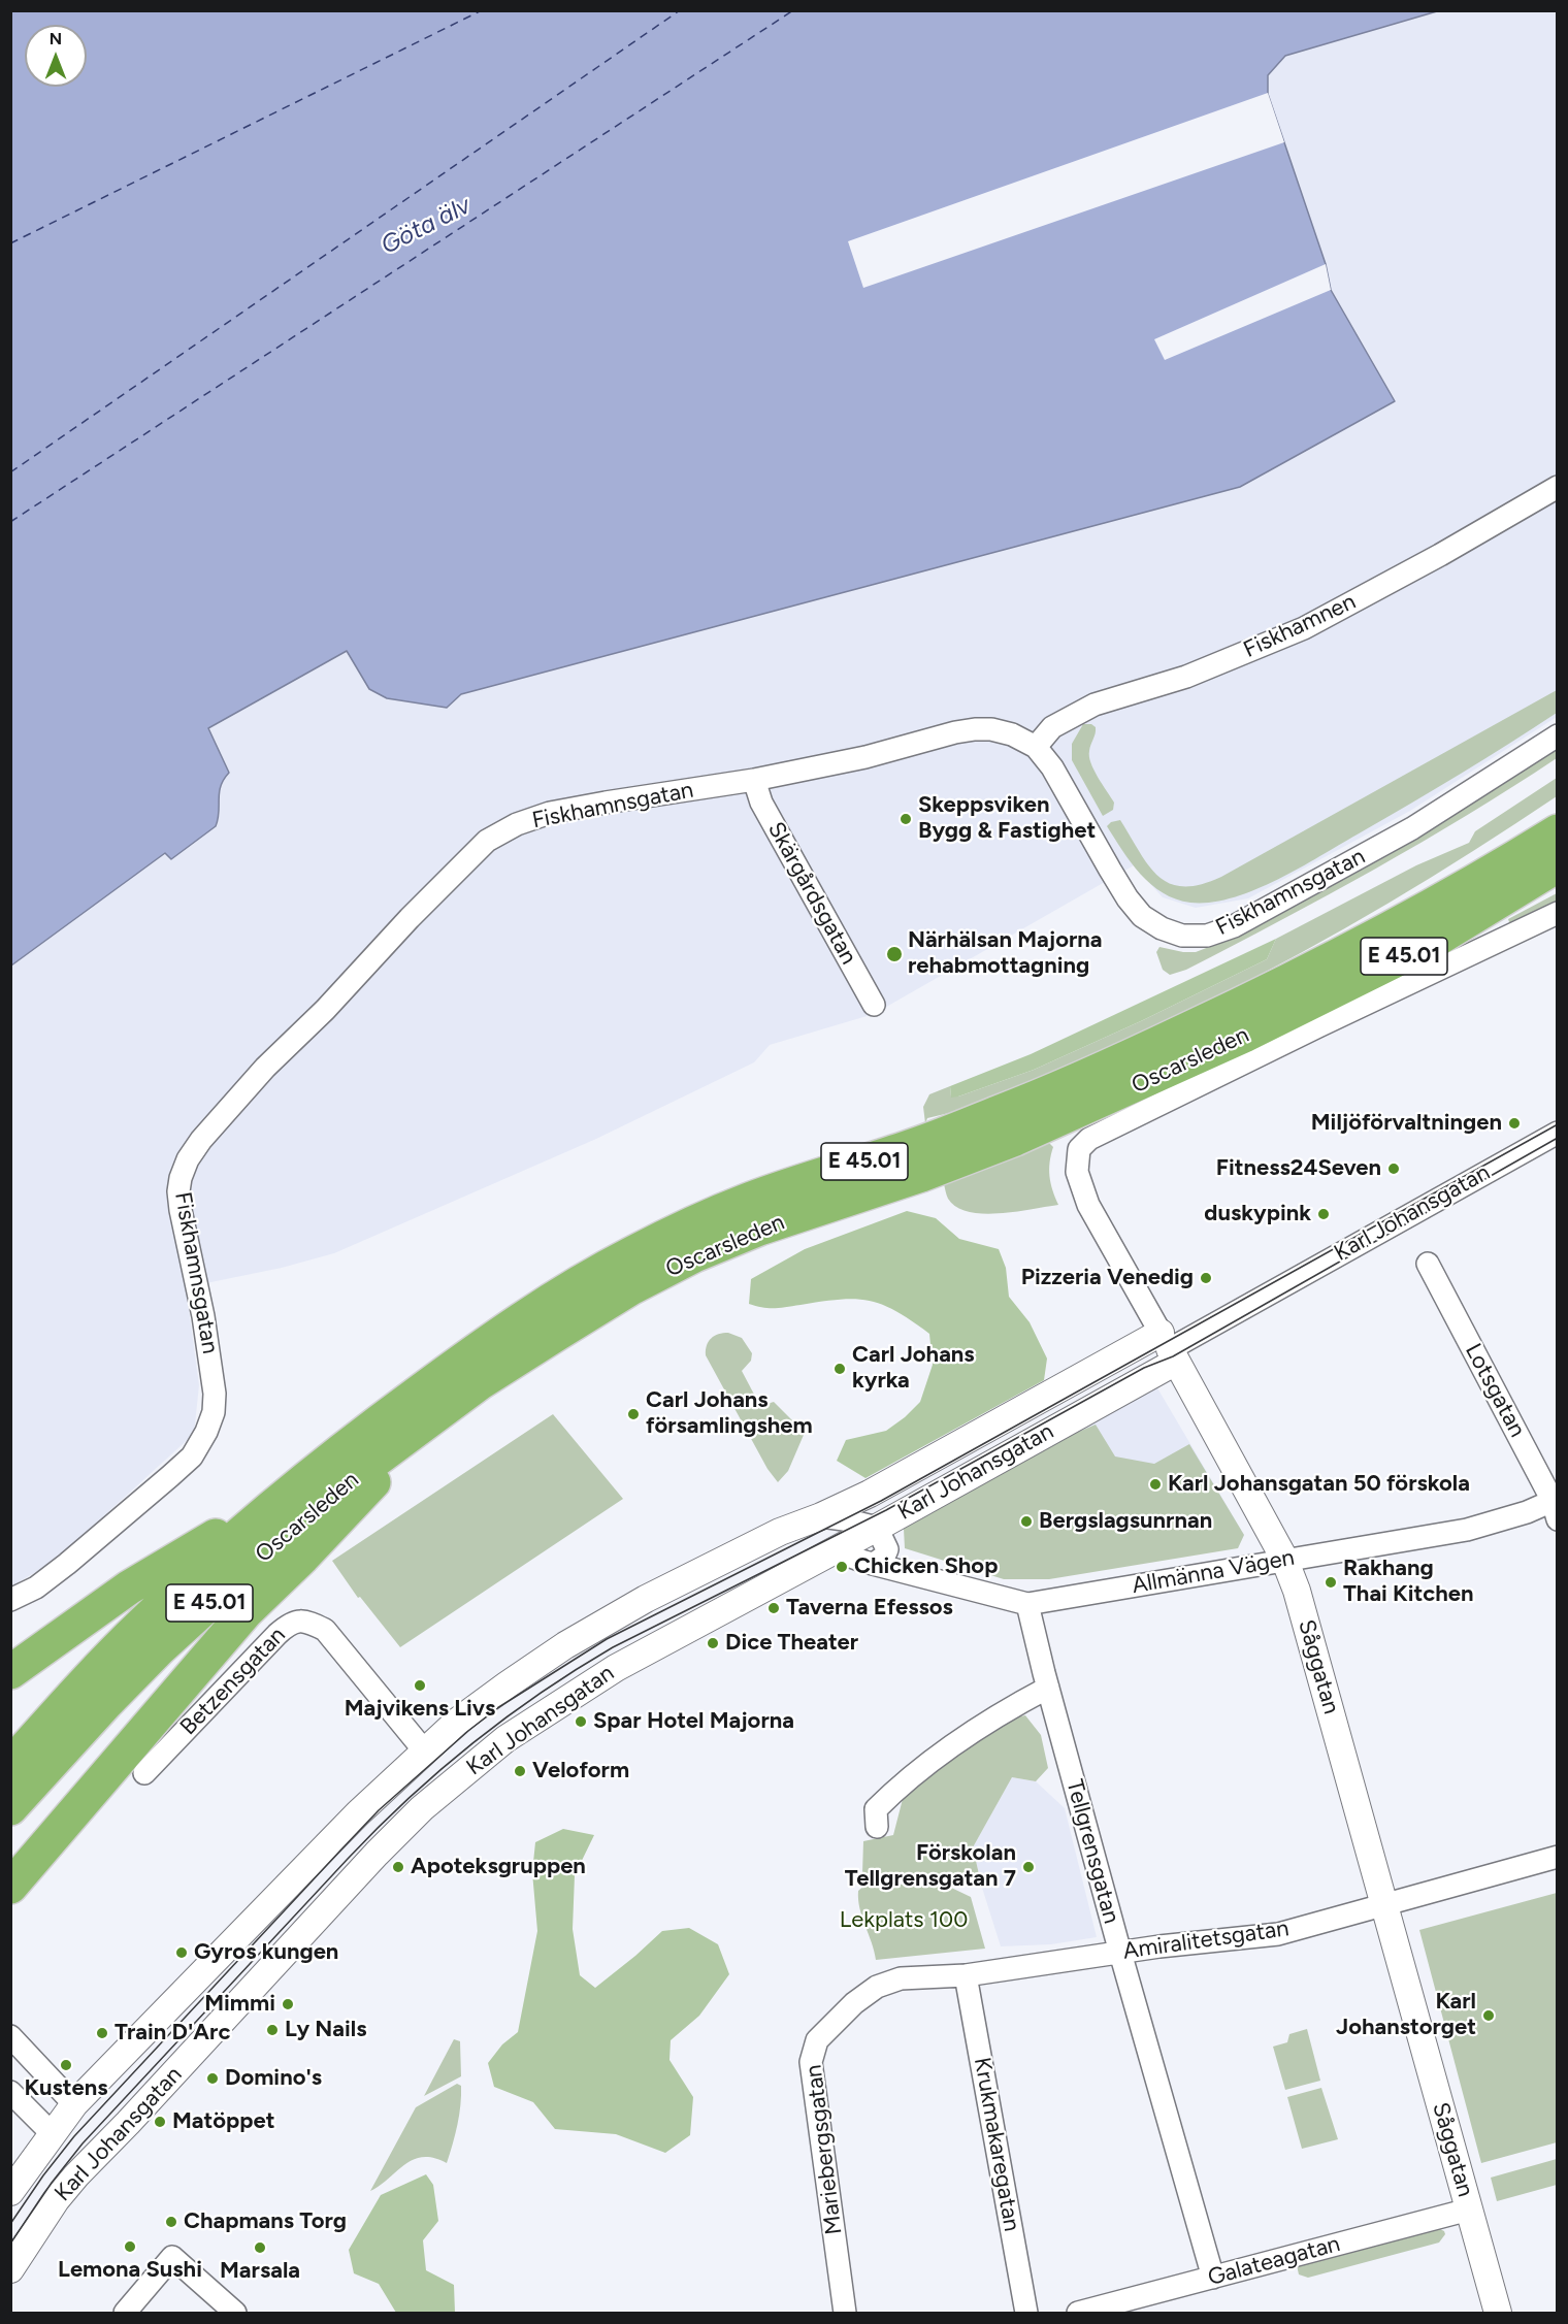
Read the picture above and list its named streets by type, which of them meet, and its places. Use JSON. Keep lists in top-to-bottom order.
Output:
{
  "streets": {
    "highway": ["E 45.01", "Oscarsleden"],
    "street": [
      "Fiskhamnen",
      "Fiskhamnsgatan",
      "Skärgårdsgatan",
      "Karl Johansgatan",
      "Lotsgatan",
      "Allmänna Vägen",
      "Såggatan",
      "Betzensgatan",
      "Tellgrensgatan",
      "Amiralitetsgatan",
      "Krukmakaregatan",
      "Mariebergsgatan",
      "Galateagatan"
    ]
  },
  "crossings": [
    ["Fiskhamnen", "Fiskhamnsgatan"],
    ["Fiskhamnsgatan", "Skärgårdsgatan"],
    ["Karl Johansgatan", "Allmänna Vägen"],
    ["Karl Johansgatan", "Såggatan"],
    ["Karl Johansgatan", "Betzensgatan"],
    ["Lotsgatan", "Allmänna Vägen"],
    ["Allmänna Vägen", "Såggatan"],
    ["Allmänna Vägen", "Tellgrensgatan"],
    ["Såggatan", "Amiralitetsgatan"],
    ["Såggatan", "Galateagatan"],
    ["Tellgrensgatan", "Amiralitetsgatan"],
    ["Tellgrensgatan", "Galateagatan"],
    ["Amiralitetsgatan", "Krukmakaregatan"],
    ["Amiralitetsgatan", "Mariebergsgatan"]
  ],
  "water": ["Göta älv"],
  "parks": ["Lekplats 100"],
  "places": [
    "Skeppsviken Bygg & Fastighet",
    "Närhälsan Majorna rehabmottagning",
    "Miljöförvaltningen",
    "Fitness24Seven",
    "duskypink",
    "Pizzeria Venedig",
    "Carl Johans kyrka",
    "Carl Johans församlingshem",
    "Karl Johansgatan 50 förskola",
    "Bergslagsunrnan",
    "Chicken Shop",
    "Rakhang Thai Kitchen",
    "Taverna Efessos",
    "Dice Theater",
    "Majvikens Livs",
    "Spar Hotel Majorna",
    "Veloform",
    "Apoteksgruppen",
    "Förskolan Tellgrensgatan 7",
    "Gyros kungen",
    "Mimmi",
    "Karl Johanstorget",
    "Ly Nails",
    "Train D'Arc",
    "Kustens",
    "Domino's",
    "Matöppet",
    "Chapmans Torg",
    "Lemona Sushi",
    "Marsala"
  ],
  "north": "top"
}
